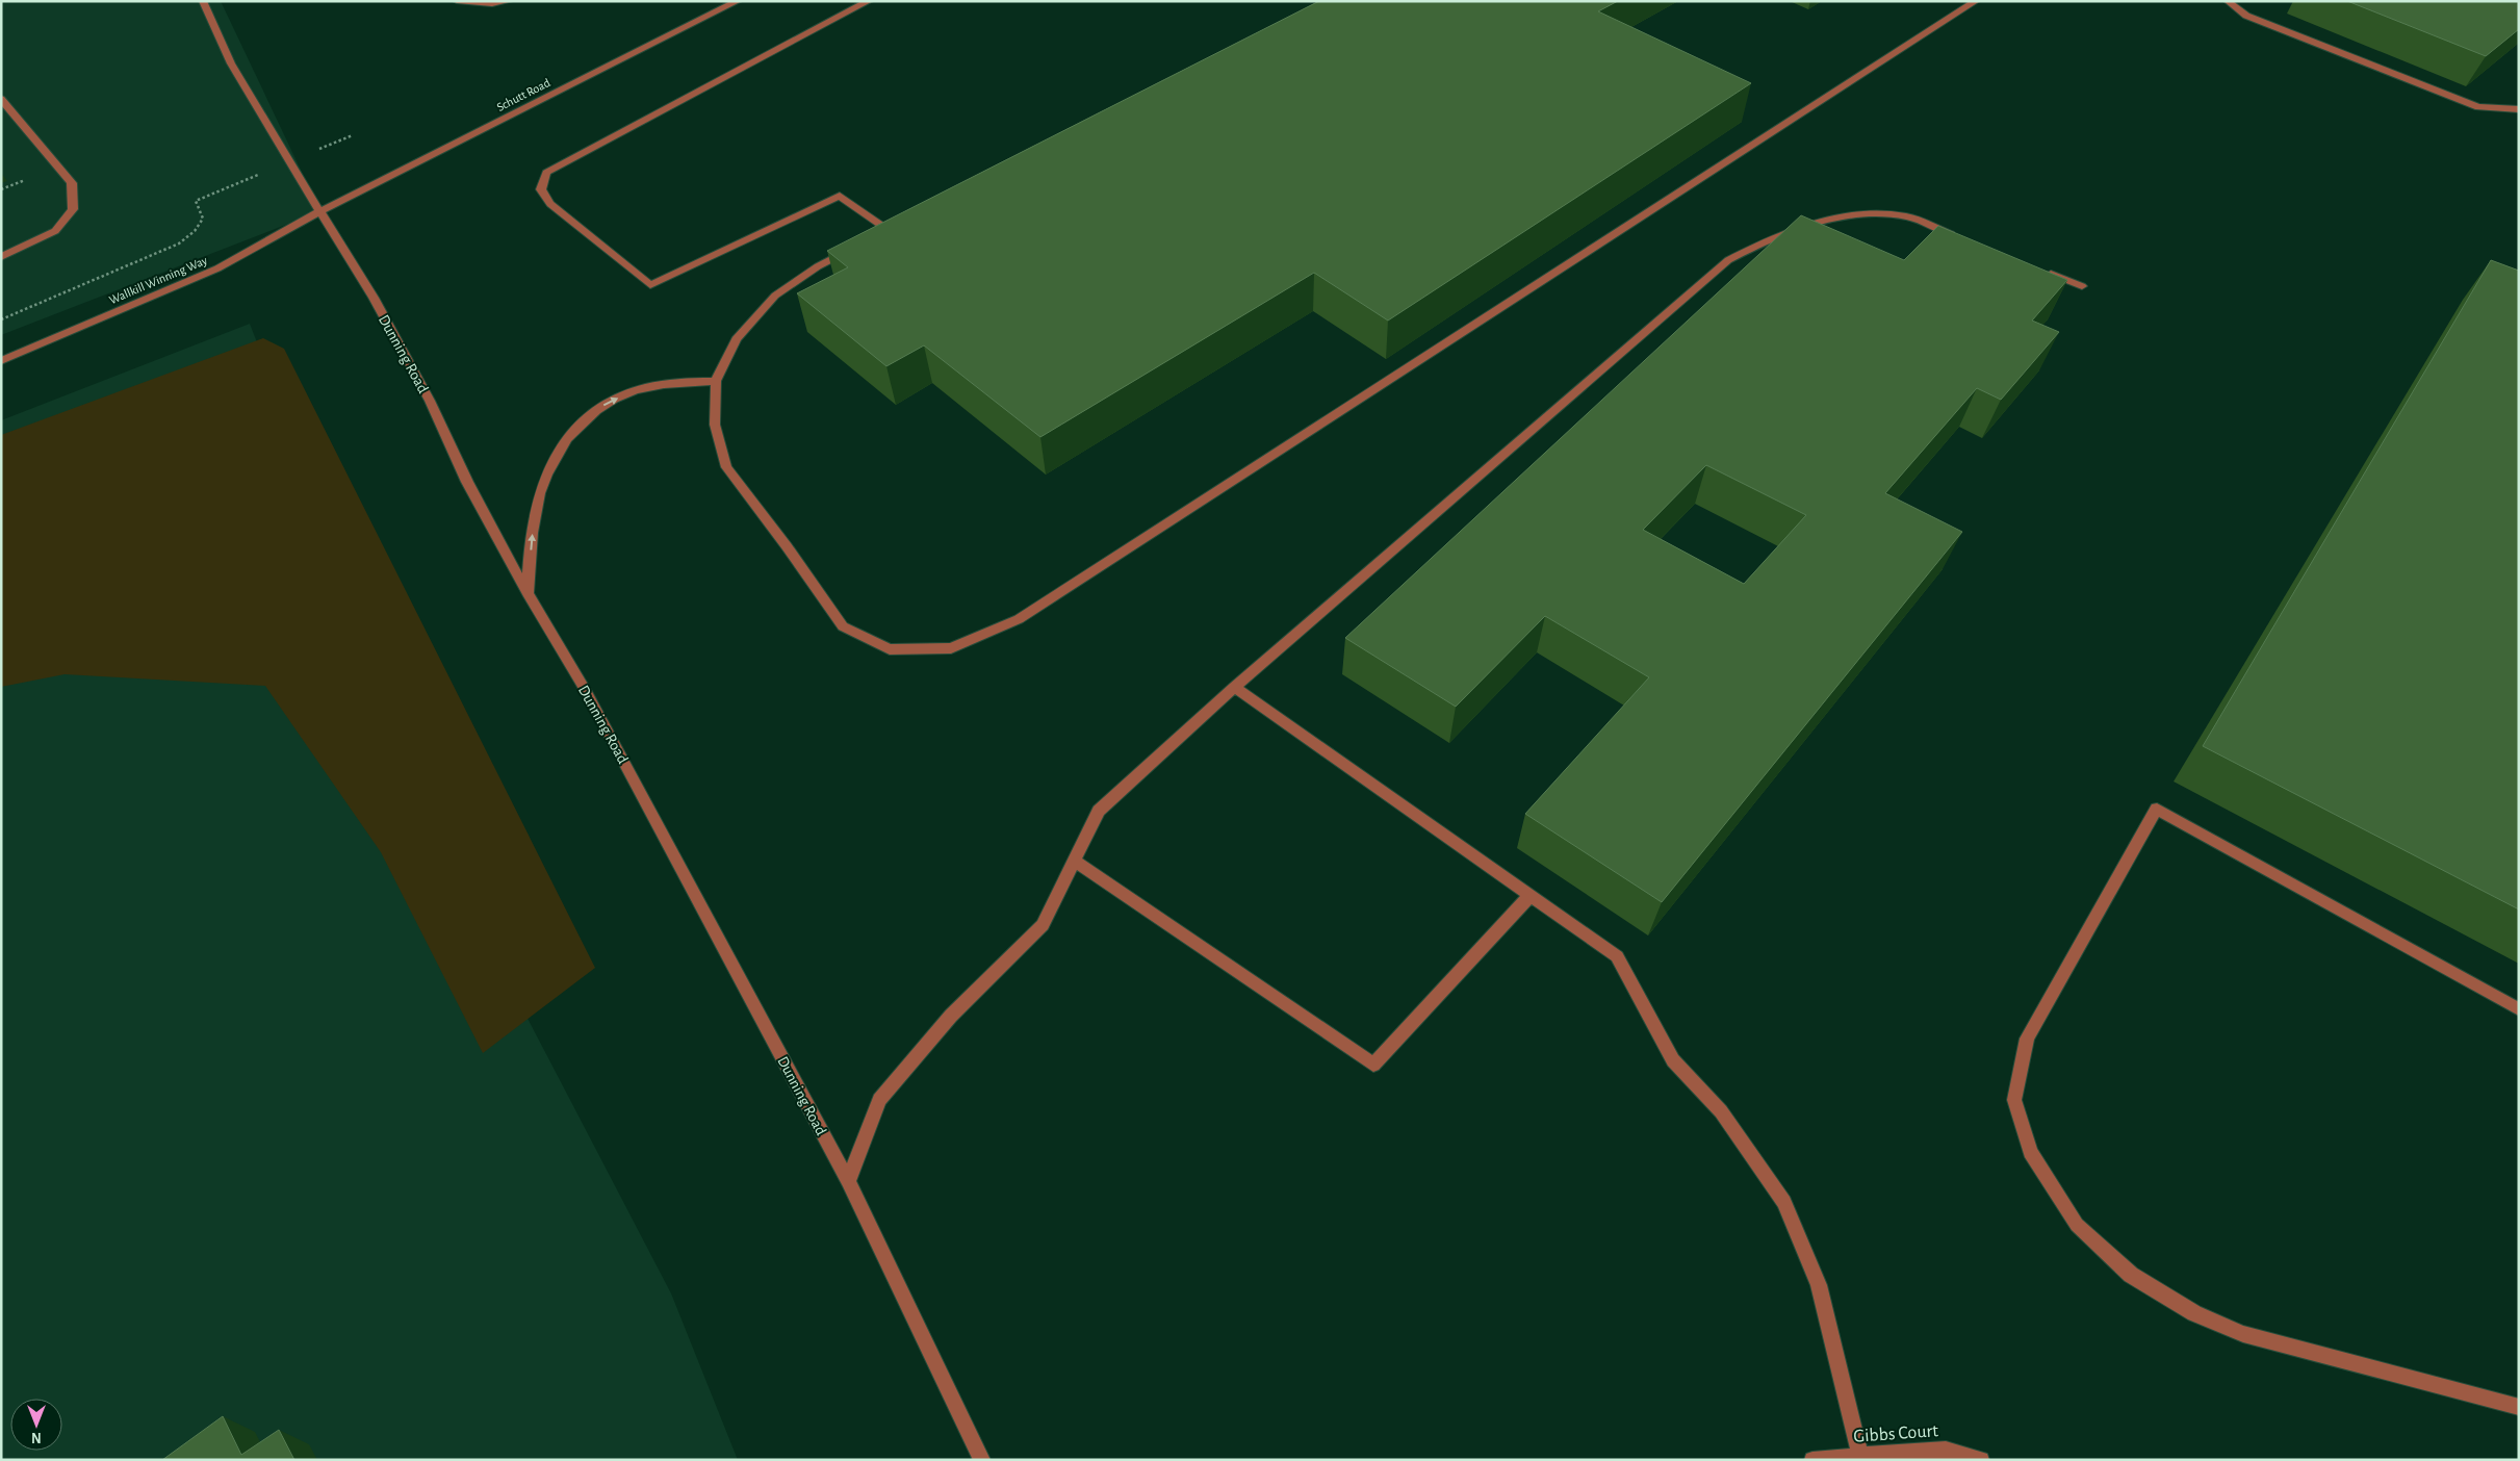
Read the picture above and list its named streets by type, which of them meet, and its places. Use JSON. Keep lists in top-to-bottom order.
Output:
{
  "streets": {
    "street": [
      "Schutt Road",
      "Wallkill Winning Way",
      "Dunning Road",
      "Gibbs Court"
    ]
  },
  "crossings": [
    ["Schutt Road", "Wallkill Winning Way"],
    ["Schutt Road", "Dunning Road"],
    ["Wallkill Winning Way", "Dunning Road"]
  ],
  "north": "bottom"
}
